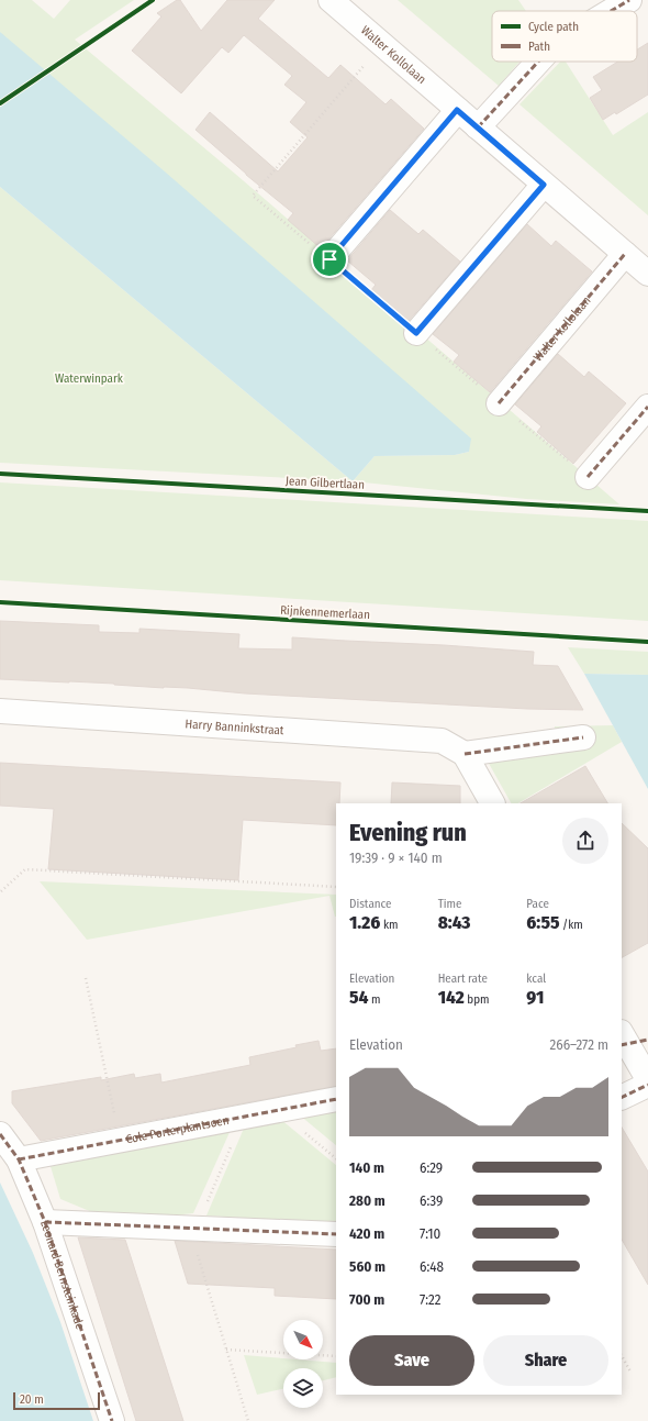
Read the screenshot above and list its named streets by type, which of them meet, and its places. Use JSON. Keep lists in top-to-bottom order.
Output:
{
  "streets": {
    "street": [
      "Walter Kollolaan",
      "Walter kollolaan",
      "Harry Banninkstraat",
      "Cole Porterplantsoen",
      "Leonard Bernsteinkade"
    ],
    "cycle path": ["Jean Gilbertlaan", "Rijnkennemerlaan"]
  },
  "crossings": [
    ["Walter Kollolaan", "Walter kollolaan"],
    ["Cole Porterplantsoen", "Leonard Bernsteinkade"]
  ],
  "parks": ["Waterwinpark"],
  "legend": ["Cycle path", "Path"],
  "scale_bar": "20 m",
  "north": "bottom right",
  "page": {
    "heading": ["Evening run", "19:39 · 9 × 140 m"],
    "stats": [
      ["Distance", "1.26 km"],
      ["Time", "8:43"],
      ["Pace", "6:55 /km"],
      ["Elevation", "54 m"],
      ["Heart rate", "142 bpm"],
      ["kcal", "91"]
    ],
    "chart": ["Elevation", "266–272 m"],
    "list": [
      {
        "name": "140 m",
        "note": "6:29"
      },
      {
        "name": "280 m",
        "note": "6:39"
      },
      {
        "name": "420 m",
        "note": "7:10"
      },
      {
        "name": "560 m",
        "note": "6:48"
      },
      {
        "name": "700 m",
        "note": "7:22"
      }
    ],
    "buttons": ["Save", "Share"],
    "scale": "20 m"
  }
}
